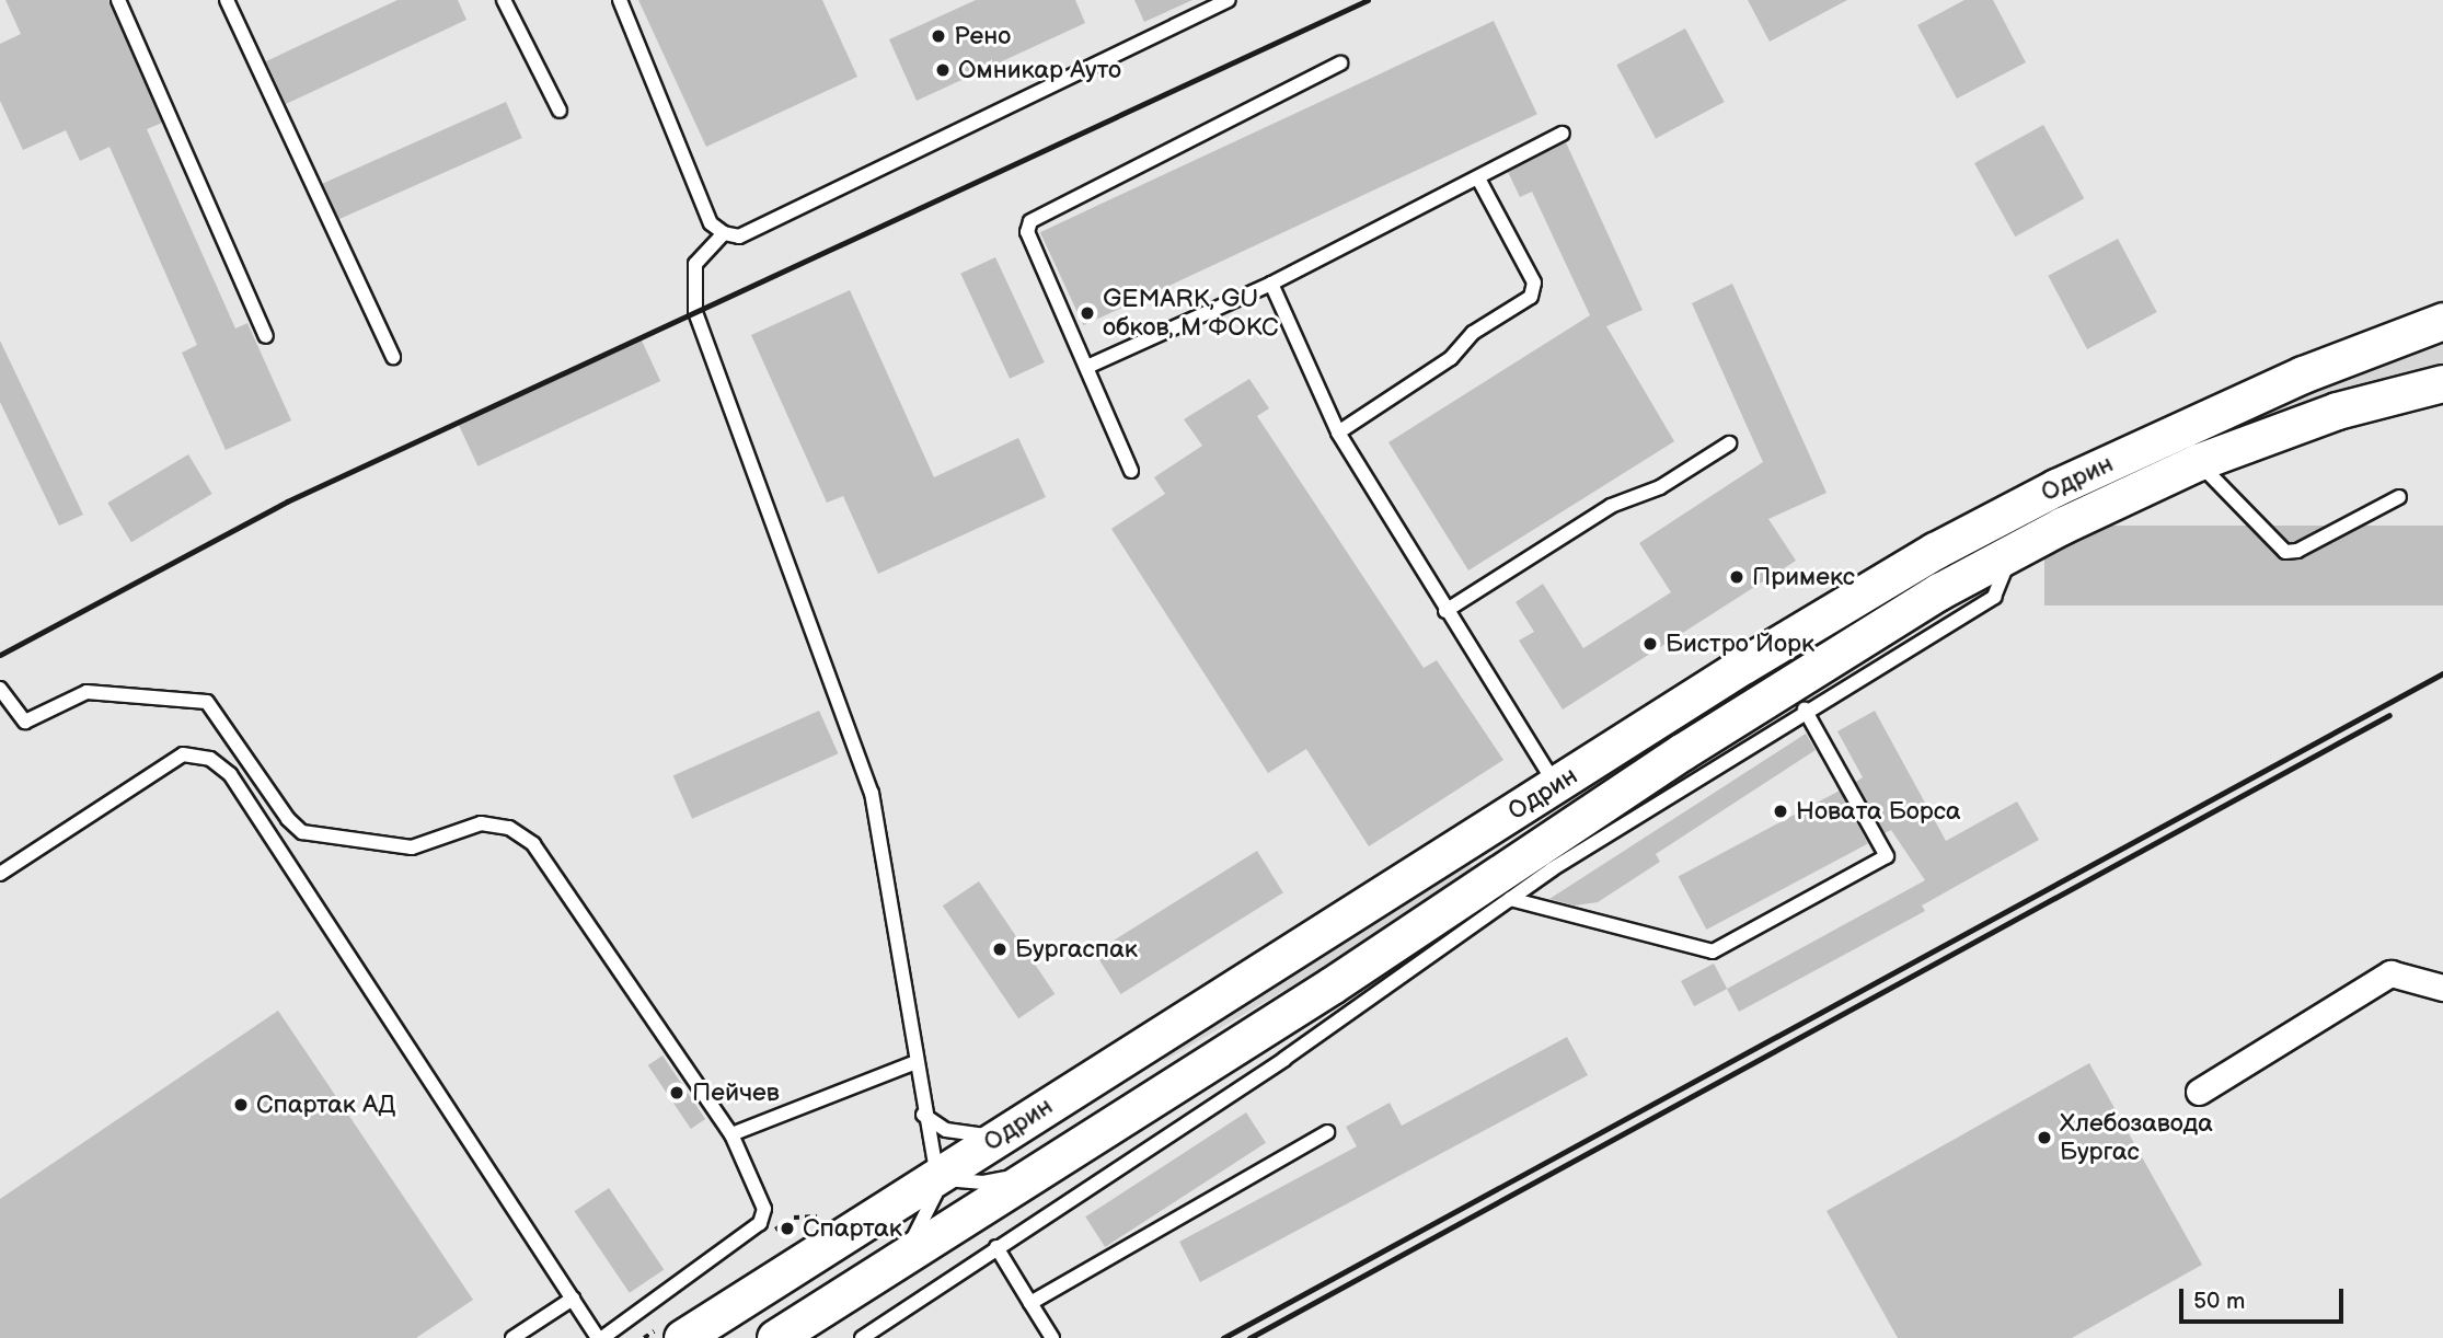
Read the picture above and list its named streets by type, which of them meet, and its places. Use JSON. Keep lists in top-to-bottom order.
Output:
{
  "streets": {
    "main road": ["Одрин"]
  },
  "places": [
    "Рено",
    "Омникар Ауто",
    "GEMARK, GU обков, М ФОКС",
    "Примекс",
    "Бистро Йорк",
    "Новата Борса",
    "Бургаспак",
    "Пейчев",
    "Спартак АД",
    "Хлебозавода Бургас",
    "Спартак"
  ],
  "scale_bar": "50 m"
}
